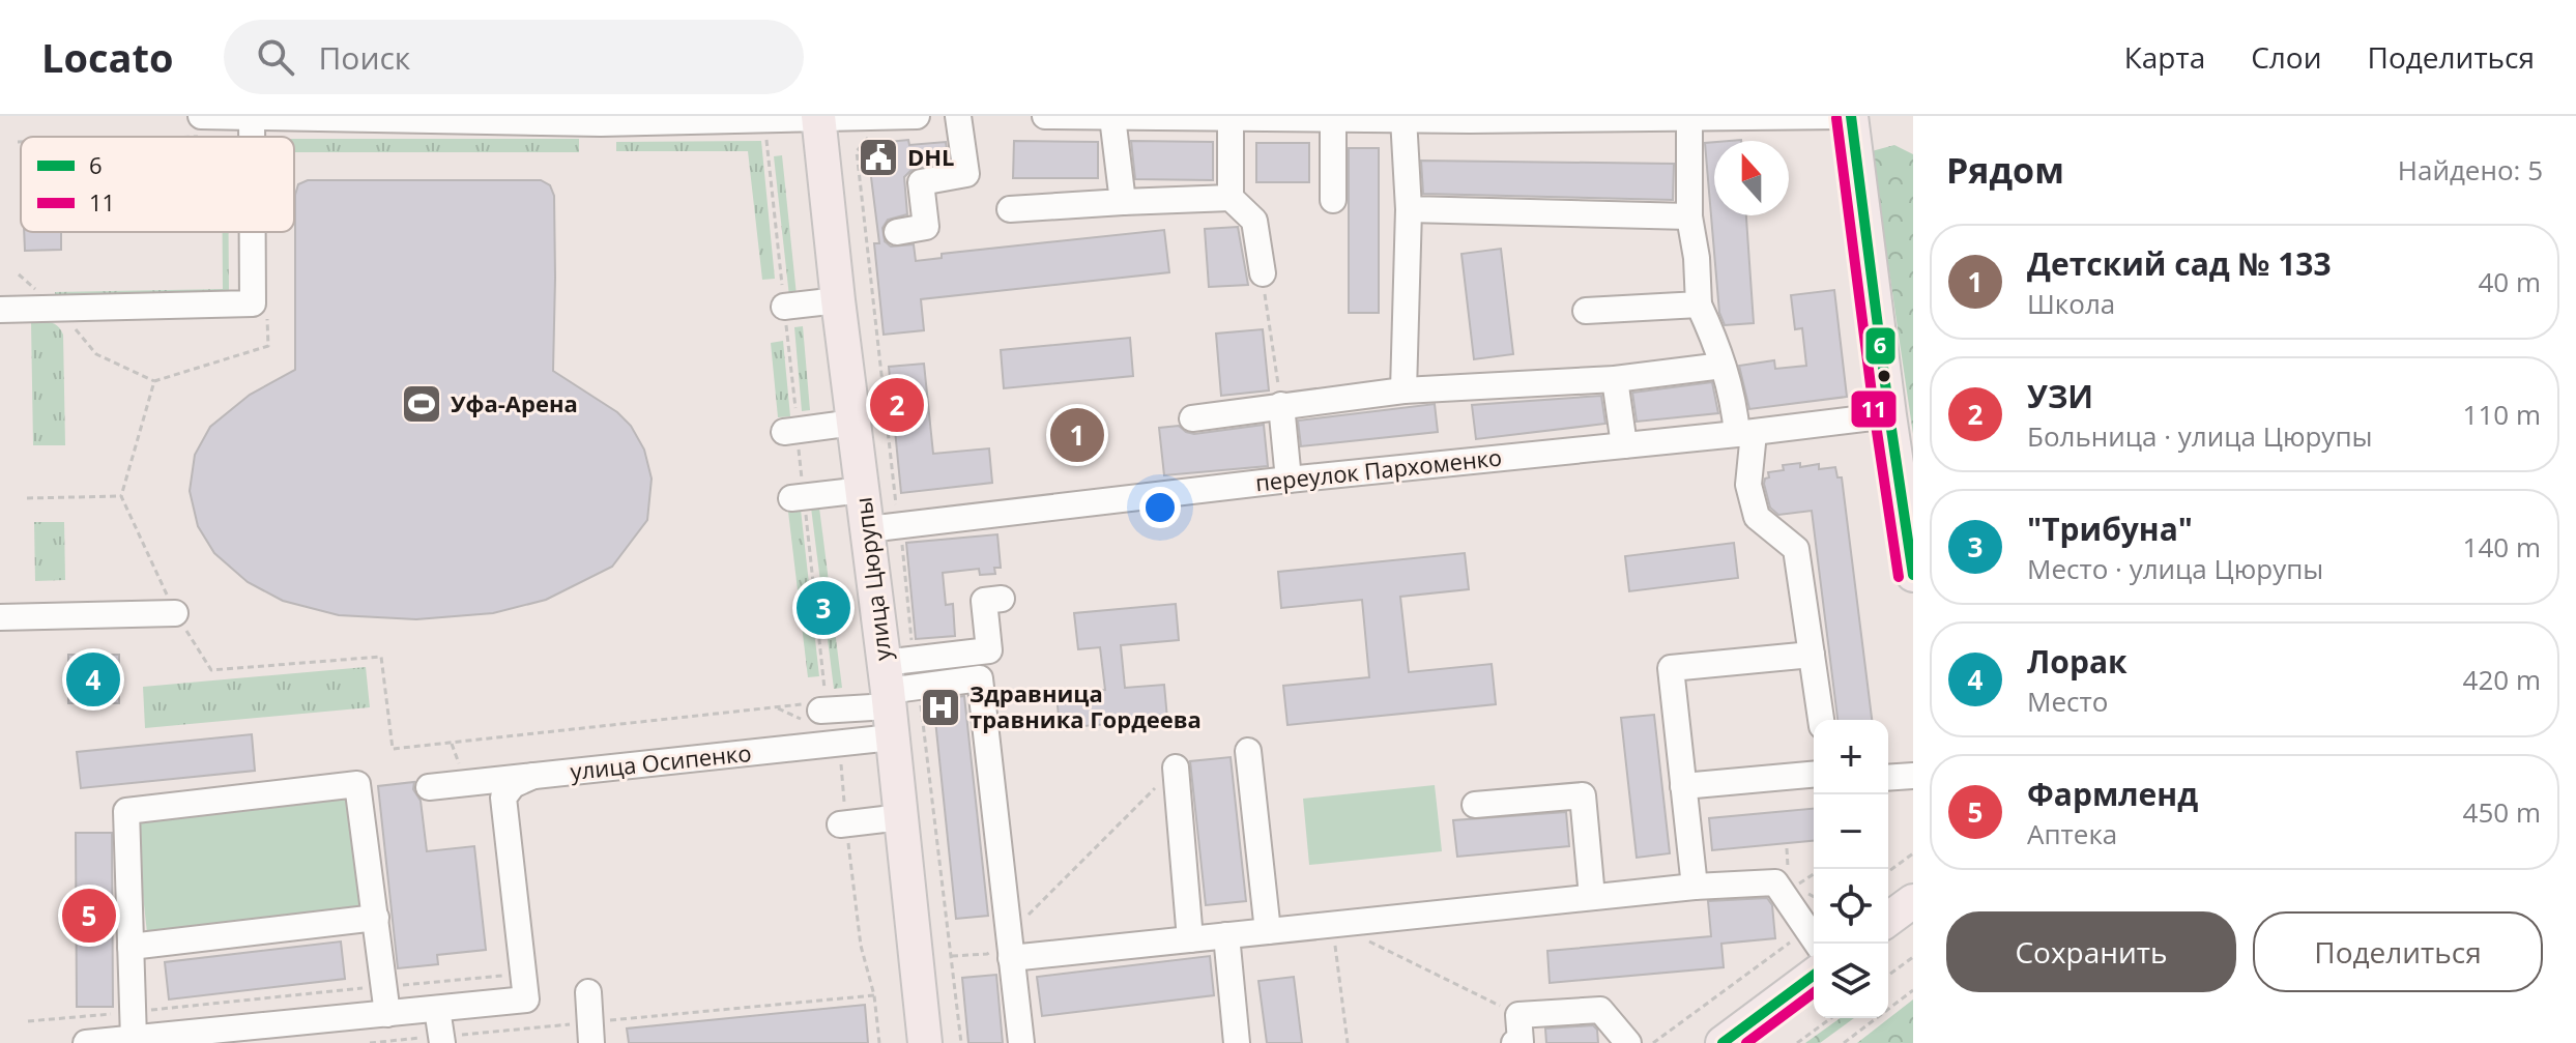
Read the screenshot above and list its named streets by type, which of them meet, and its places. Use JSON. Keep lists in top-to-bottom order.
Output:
{
  "streets": {
    "main road": ["улица Цюрупы"],
    "street": ["переулок Пархоменко", "улица Осипенко"]
  },
  "crossings": [
    ["переулок Пархоменко", "улица Цюрупы"],
    ["улица Цюрупы", "улица Осипенко"]
  ],
  "places": {
    "public building": ["DHL"],
    "sports": ["Уфа-Арена"],
    "hospital": ["Здравница травника Гордеева"]
  },
  "lines": ["transit line 6", "transit line 11"],
  "legend": ["6", "11"],
  "north": "top",
  "page": {
    "header": "Locato",
    "search": "Поиск",
    "nav": ["Карта", "Слои", "Поделиться"],
    "heading": ["Рядом", "Найдено: 5"],
    "list": [
      {
        "mark": "1",
        "name": "Детский сад № 133",
        "note": "Школа",
        "value": "40 m"
      },
      {
        "mark": "2",
        "name": "УЗИ",
        "note": "Больница · улица Цюрупы",
        "value": "110 m"
      },
      {
        "mark": "3",
        "name": "\"Трибуна\"",
        "note": "Место · улица Цюрупы",
        "value": "140 m"
      },
      {
        "mark": "4",
        "name": "Лорак",
        "note": "Место",
        "value": "420 m"
      },
      {
        "mark": "5",
        "name": "Фармленд",
        "note": "Аптека",
        "value": "450 m"
      }
    ],
    "pins": [
      "2",
      "1",
      "3",
      "4",
      "5"
    ],
    "map_buttons": ["+", "−"],
    "buttons": ["Сохранить", "Поделиться"]
  }
}
